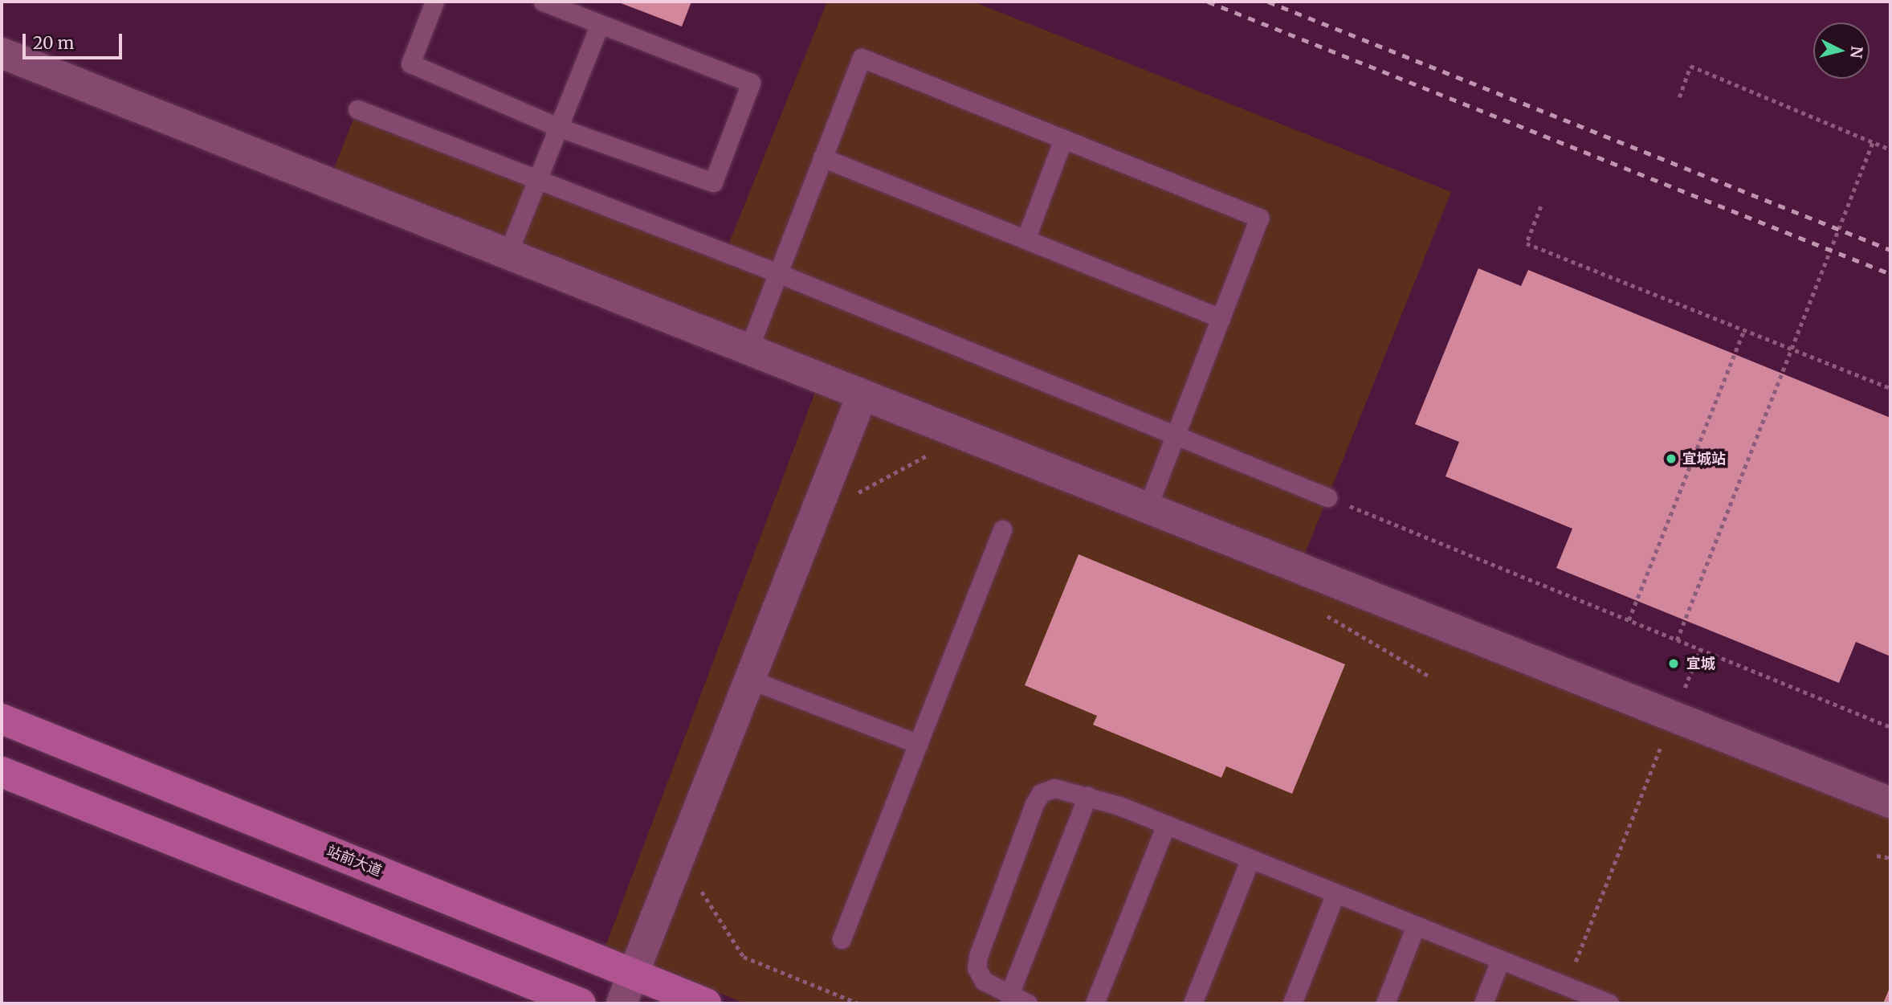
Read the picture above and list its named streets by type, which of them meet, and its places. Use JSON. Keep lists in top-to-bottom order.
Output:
{
  "streets": {
    "main road": ["站前大道"]
  },
  "places": ["宜城站", "宜城"],
  "scale_bar": "20 m",
  "north": "right"
}
